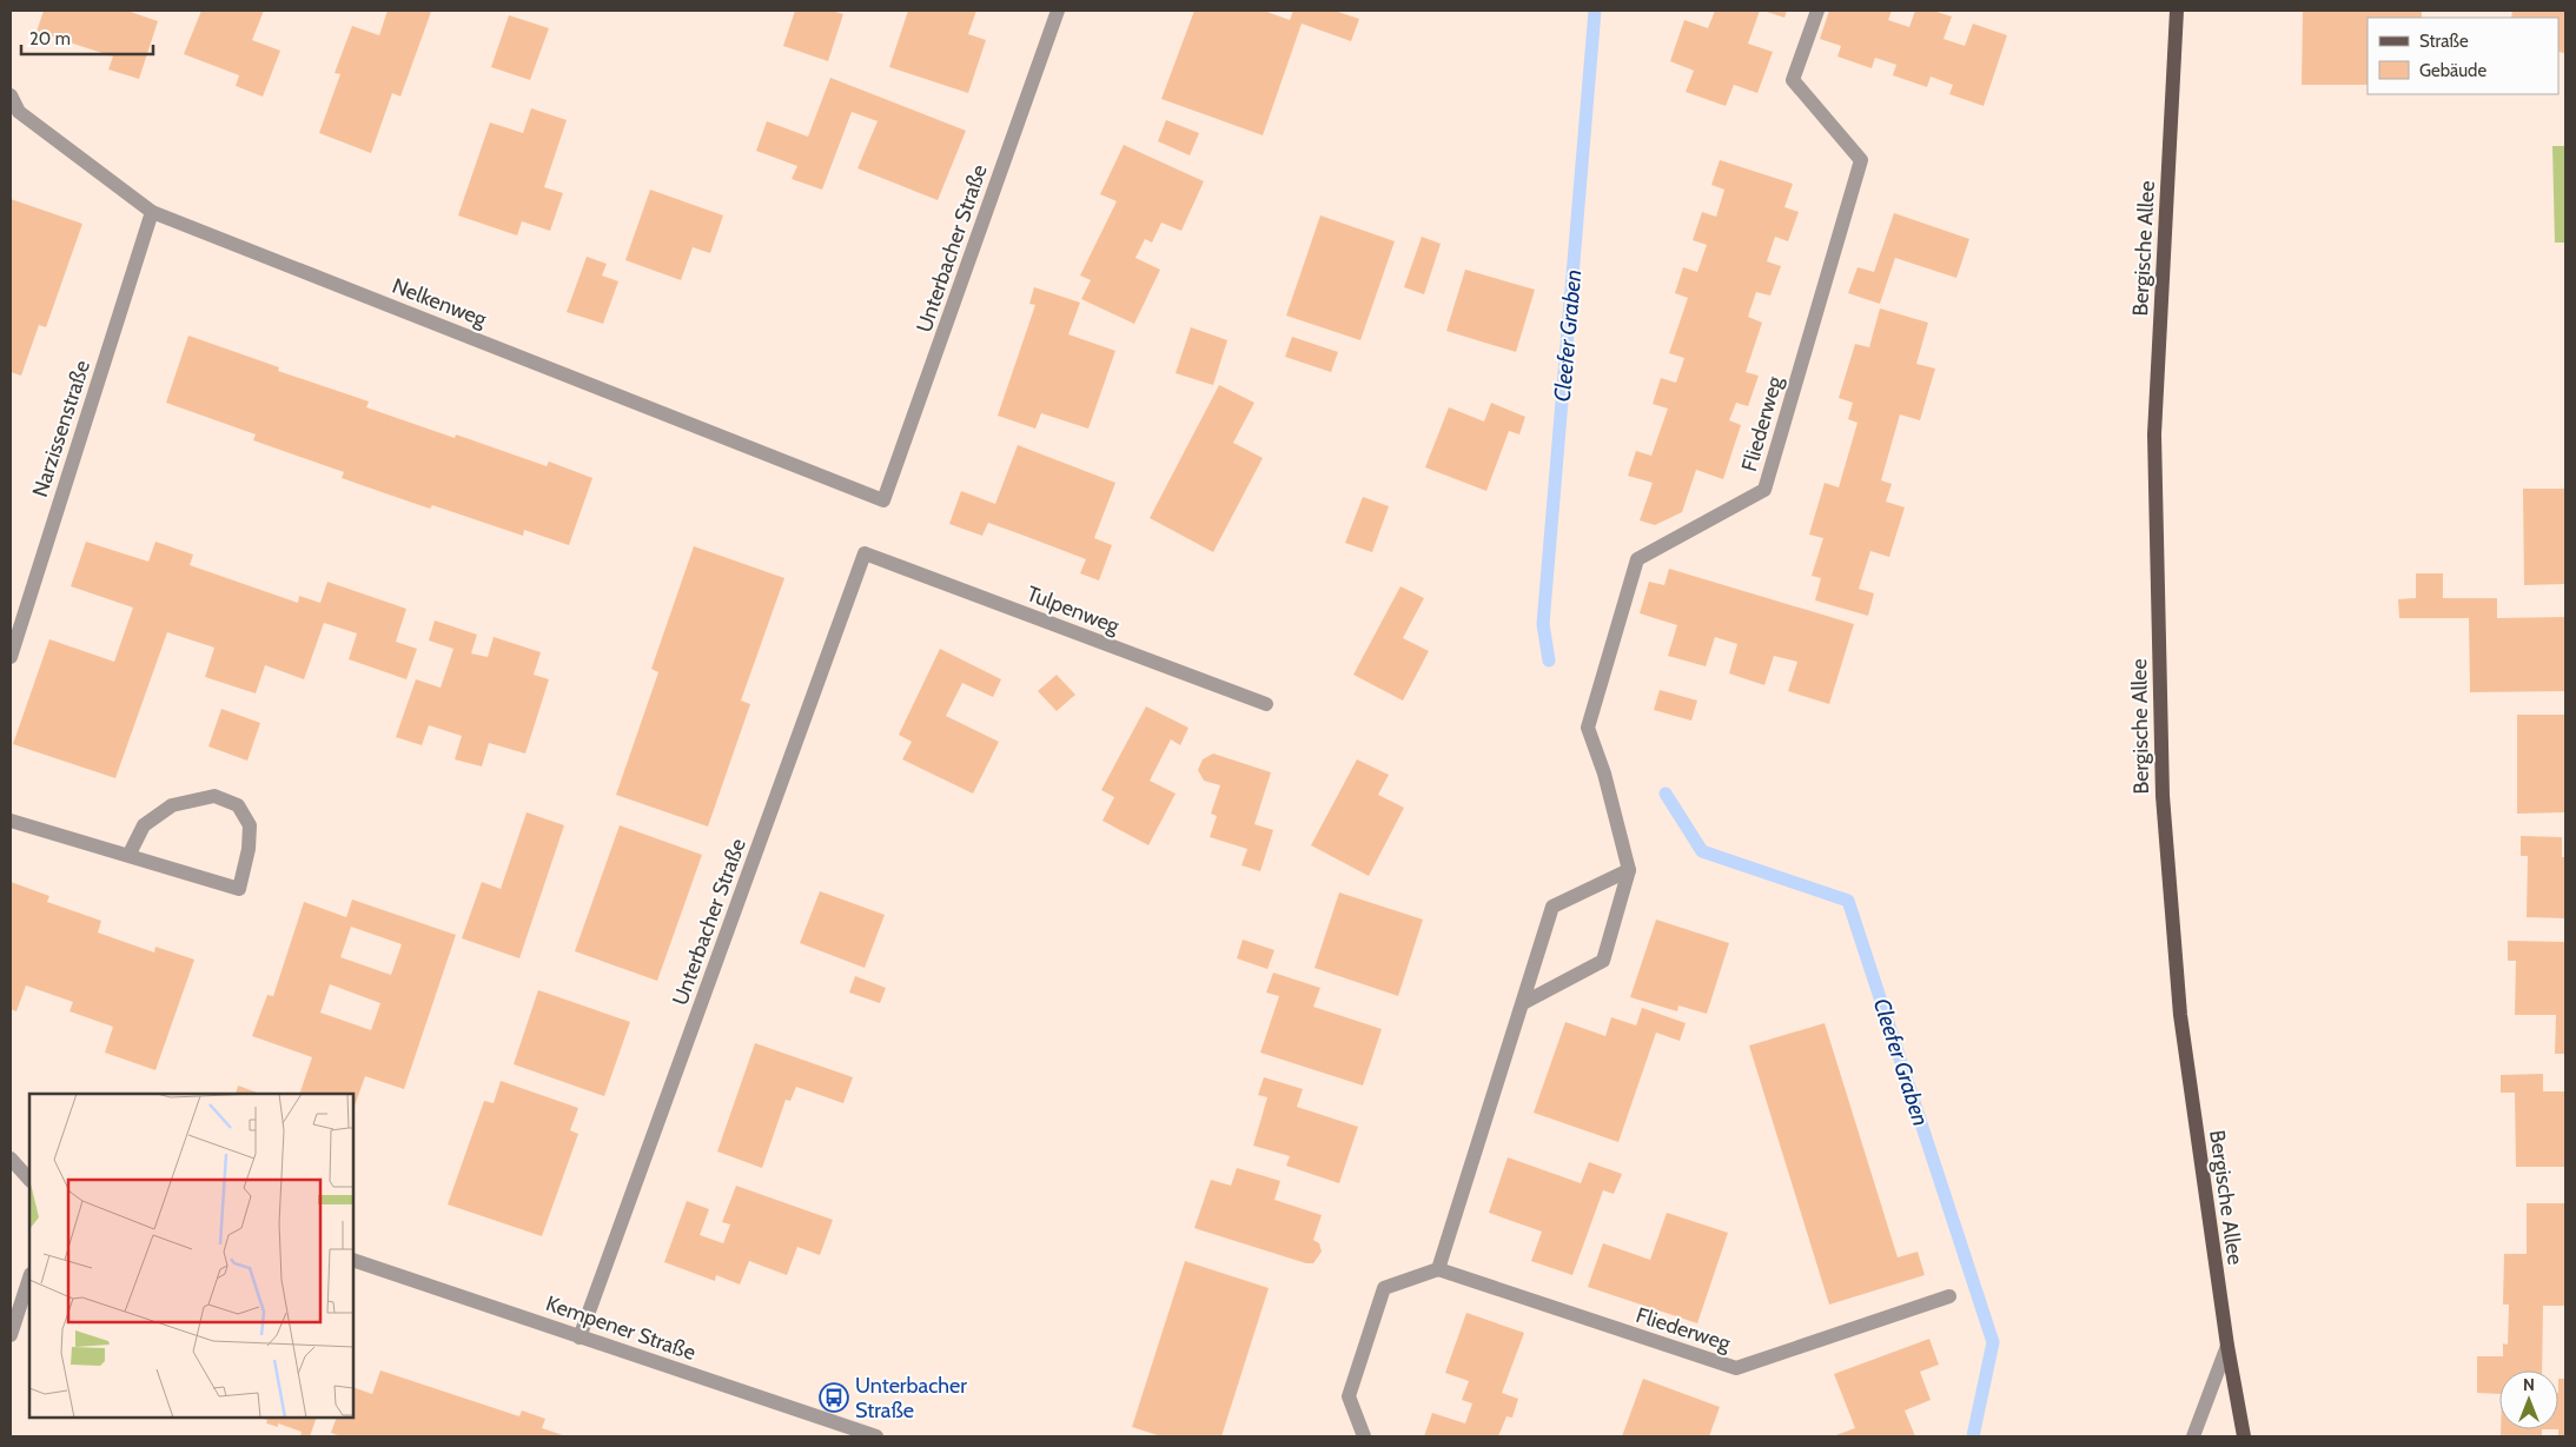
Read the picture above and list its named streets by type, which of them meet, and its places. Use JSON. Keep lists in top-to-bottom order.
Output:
{
  "streets": {
    "main road": ["Bergische Allee"],
    "street": [
      "Unterbacher Straße",
      "Nelkenweg",
      "Fliederweg",
      "Narzissenstraße",
      "Tulpenweg",
      "Kempener Straße"
    ]
  },
  "crossings": [
    ["Unterbacher Straße", "Nelkenweg"],
    ["Unterbacher Straße", "Tulpenweg"],
    ["Unterbacher Straße", "Kempener Straße"],
    ["Nelkenweg", "Narzissenstraße"]
  ],
  "water": ["Cleefer Graben"],
  "places": {
    "bus stop": ["Unterbacher Straße"]
  },
  "legend": ["Straße", "Gebäude"],
  "scale_bar": "20 m",
  "north": "top"
}
